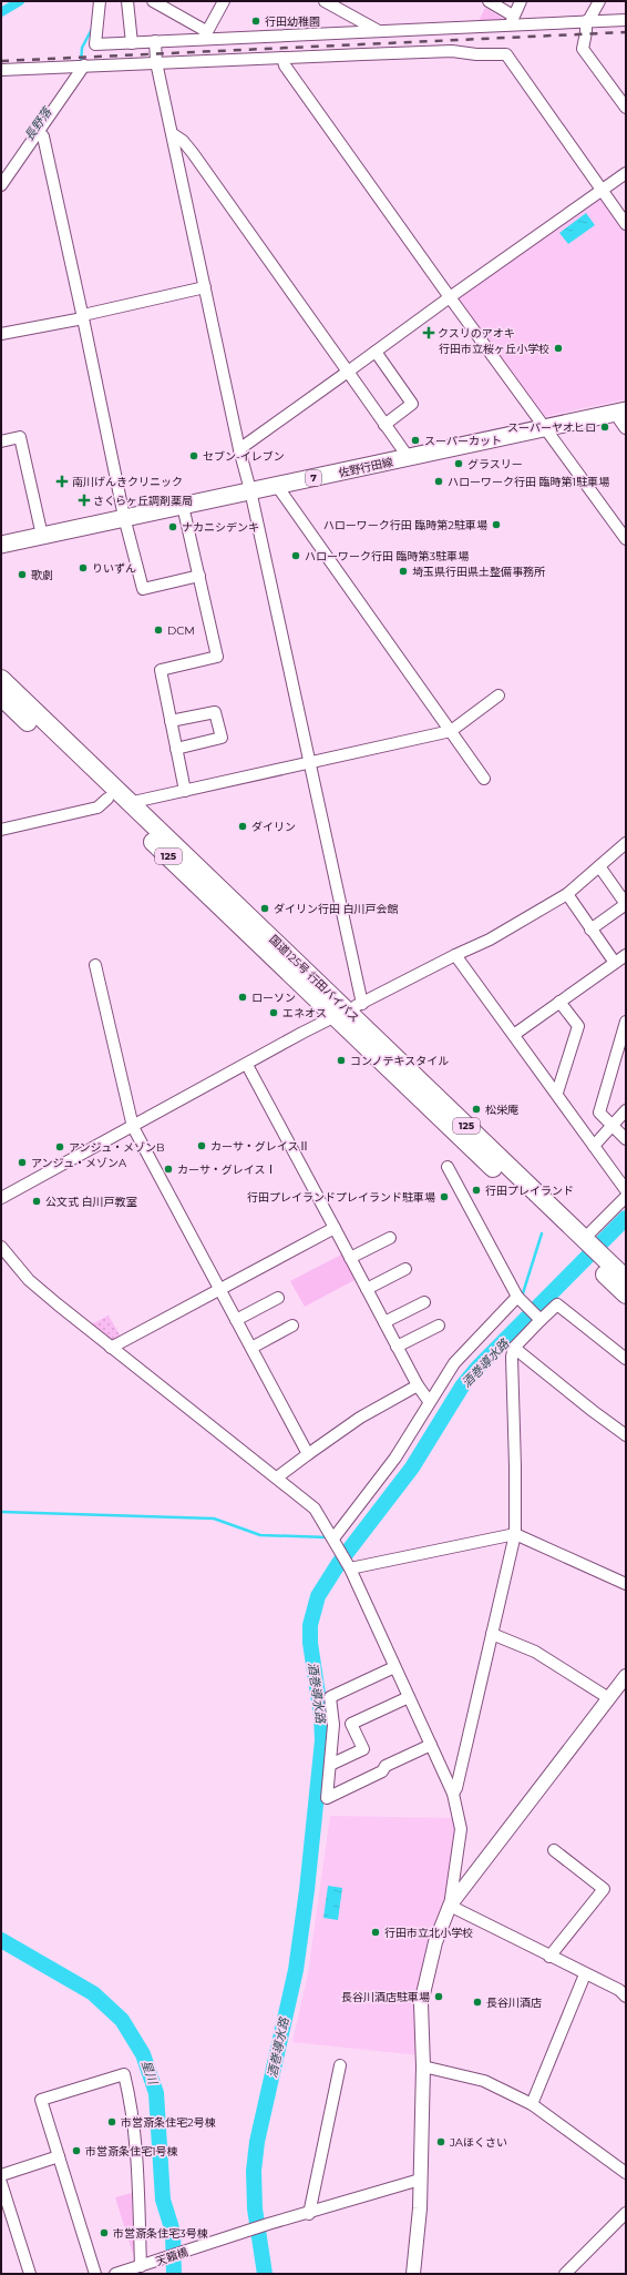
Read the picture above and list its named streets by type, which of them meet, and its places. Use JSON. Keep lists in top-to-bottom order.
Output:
{
  "streets": {
    "highway": ["125", "国道125号 行田バイパス"],
    "main road": ["佐野行田線", "7"],
    "street": ["天籟橋"]
  },
  "water": ["長野落", "酒巻導水路", "星川"],
  "places": {
    "other": [
      "行田幼稚園",
      "行田市立桜ヶ丘小学校",
      "スーパーヤオヒロ",
      "スーパーカット",
      "セブン-イレブン",
      "グラスリー",
      "ハローワーク行田 臨時第1駐車場",
      "ハローワーク行田 臨時第2駐車場",
      "ナカニシデンキ",
      "ハローワーク行田 臨時第3駐車場",
      "りいずん",
      "埼玉県行田県土整備事務所",
      "歌劇",
      "DCM",
      "ダイリン",
      "ダイリン行田 白川戸会館",
      "ローソン",
      "エネオス",
      "コンノテキスタイル",
      "松栄庵",
      "カーサ・グレイスⅡ",
      "アンジュ・メゾンB",
      "アンジュ・メゾンA",
      "カーサ・グレイスⅠ",
      "行田プレイランド",
      "行田プレイランドプレイランド駐車場",
      "公文式 白川戸教室",
      "行田市立北小学校",
      "長谷川酒店駐車場",
      "長谷川酒店",
      "市営斎条住宅2号棟",
      "JAほくさい",
      "市営斎条住宅1号棟",
      "市営斎条住宅3号棟"
    ],
    "health": ["クスリのアオキ", "南川げんきクリニック", "さくらヶ丘調剤薬局"]
  }
}
